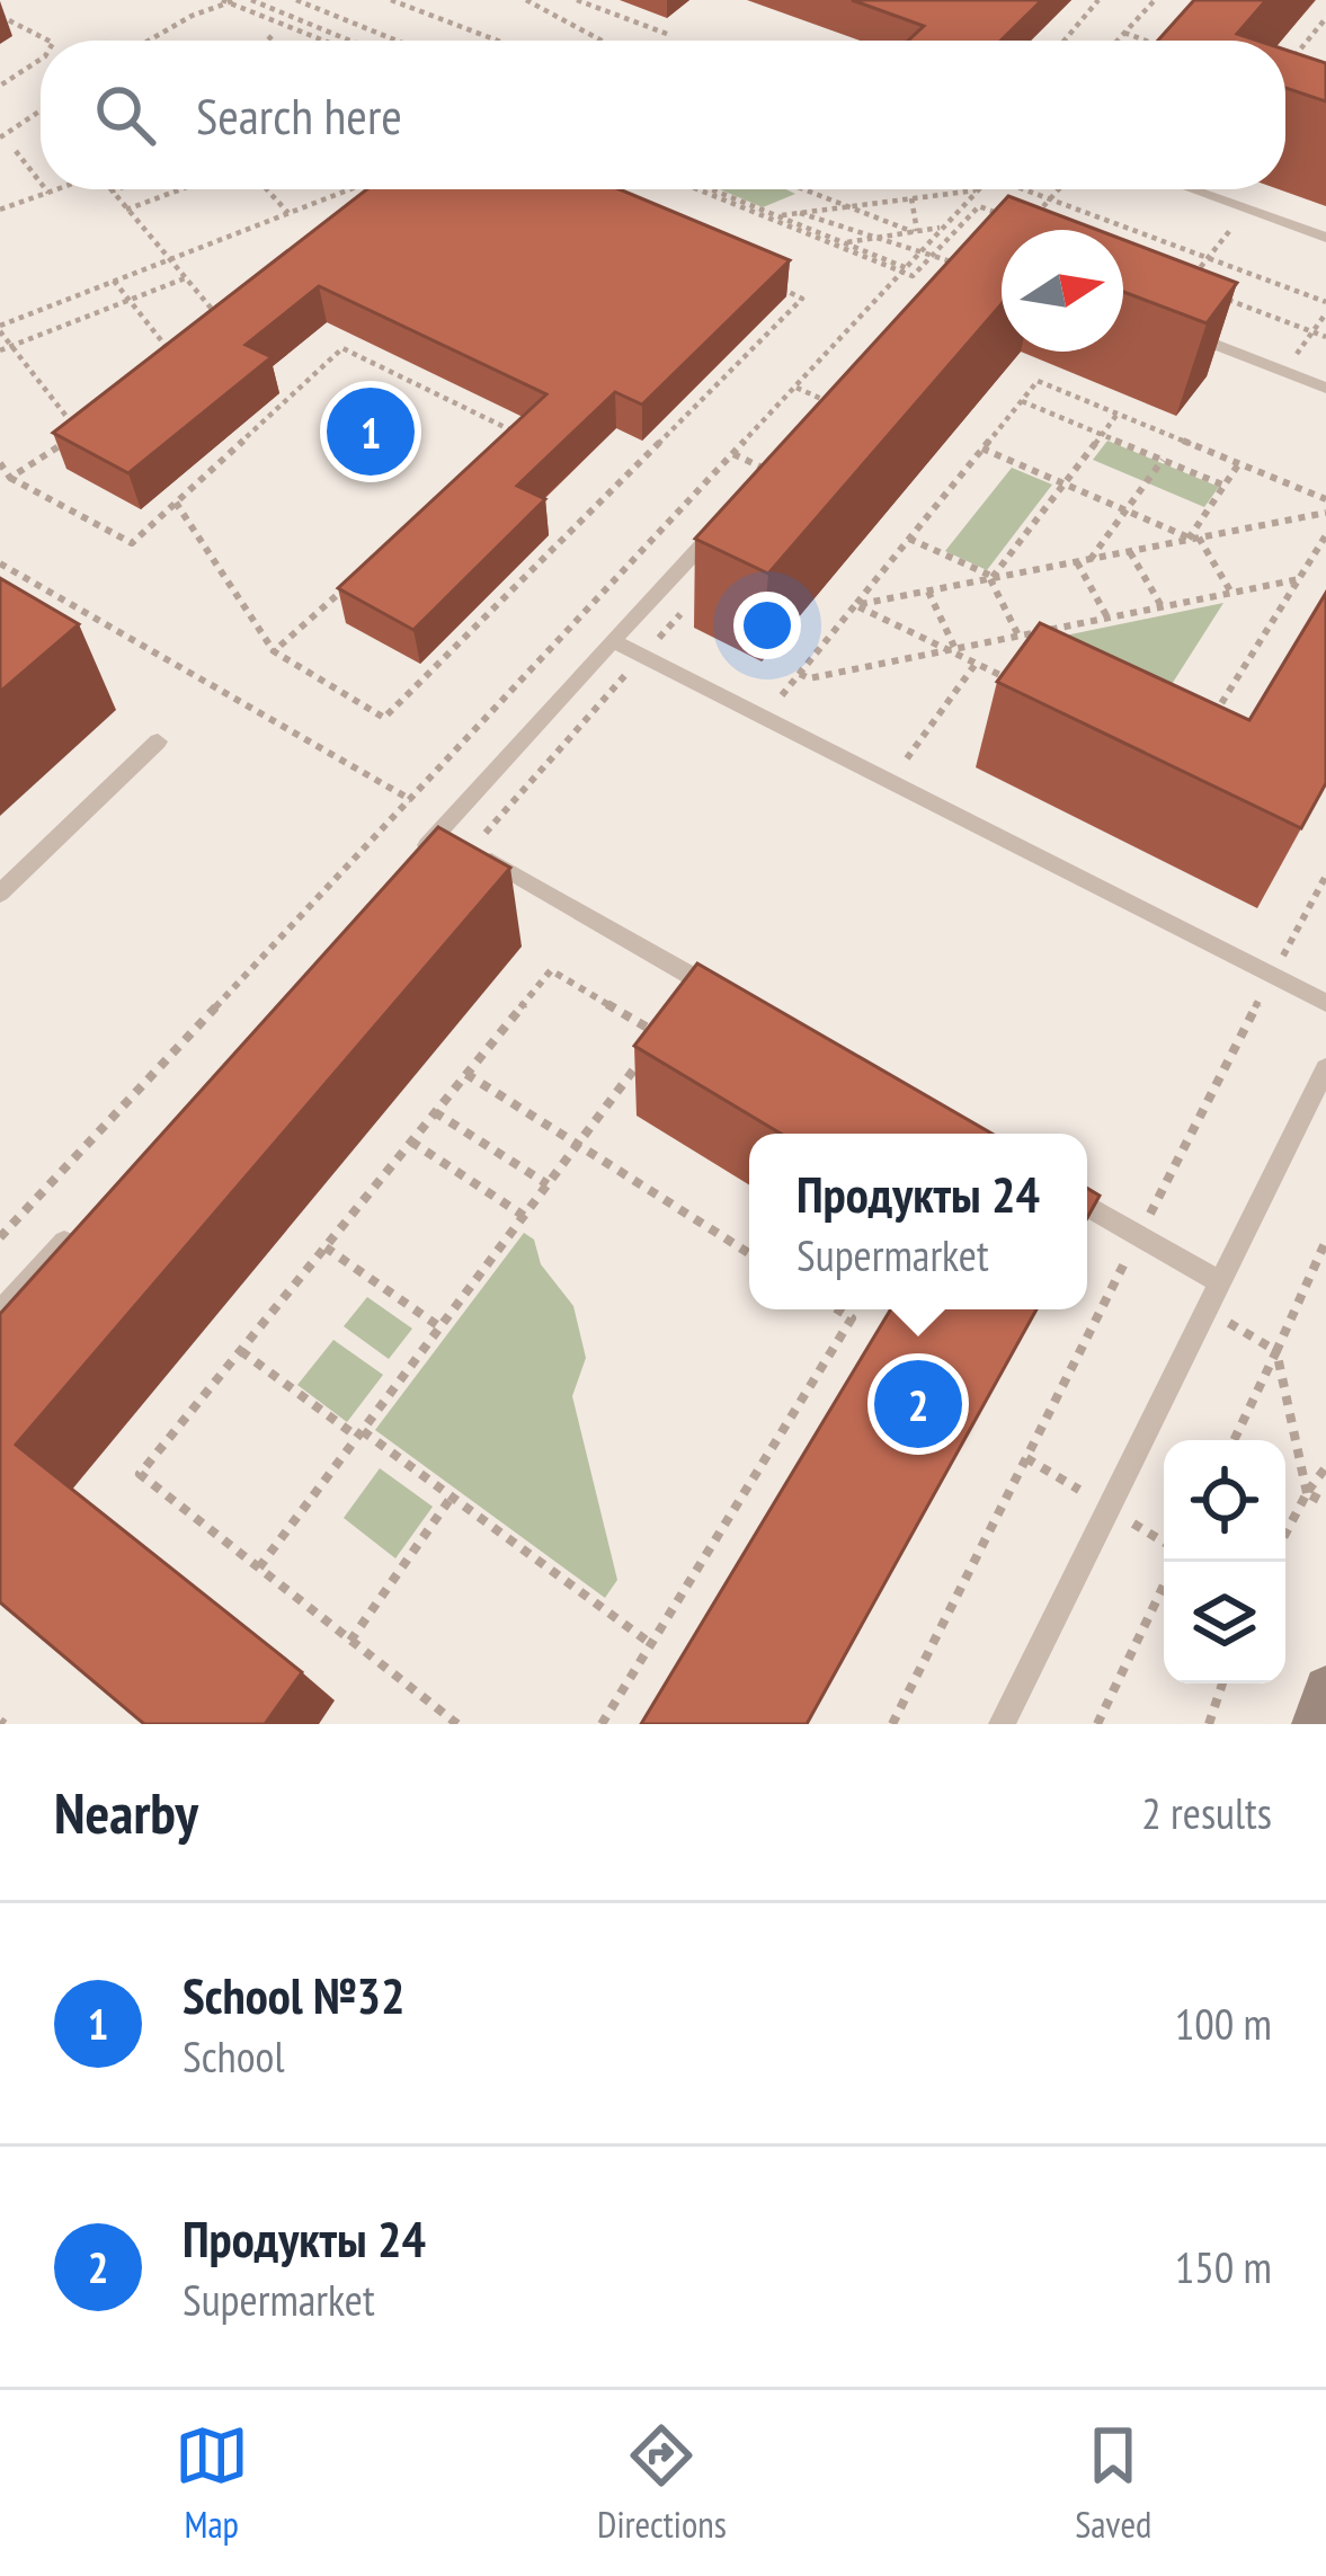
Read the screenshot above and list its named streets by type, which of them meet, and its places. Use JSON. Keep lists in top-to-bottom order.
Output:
{
  "north": "right",
  "page": {
    "search": "Search here",
    "pins": ["1", "2"],
    "popup": ["Продукты 24", "Supermarket"],
    "heading": ["Nearby", "2 results"],
    "list": [
      {
        "mark": "1",
        "name": "School №32",
        "note": "School",
        "value": "100 m"
      },
      {
        "mark": "2",
        "name": "Продукты 24",
        "note": "Supermarket",
        "value": "150 m"
      }
    ],
    "nav": ["Map", "Directions", "Saved"]
  }
}
